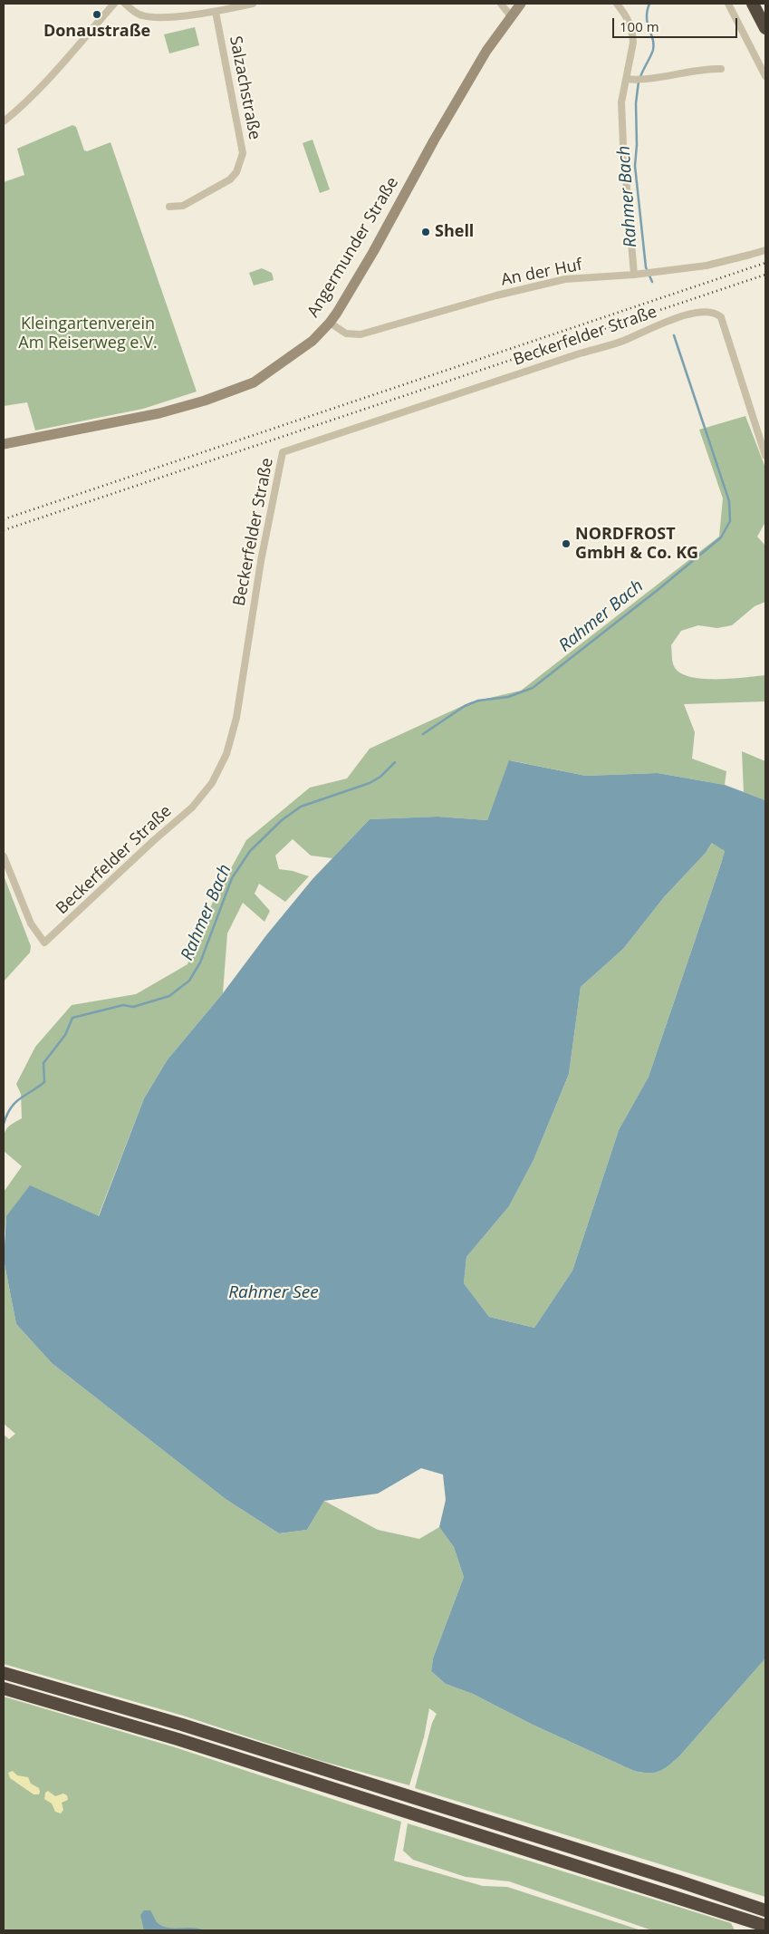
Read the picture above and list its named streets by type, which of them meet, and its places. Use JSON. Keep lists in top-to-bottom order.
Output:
{
  "streets": {
    "main road": ["Angermunder Straße"],
    "street": ["Salzachstraße", "An der Huf", "Beckerfelder Straße"]
  },
  "crossings": [
    ["Angermunder Straße", "An der Huf"]
  ],
  "water": ["Rahmer Bach", "Rahmer See"],
  "parks": ["Kleingartenverein Am Reiserweg e.V."],
  "places": ["Donaustraße", "Shell", "NORDFROST GmbH & Co. KG"],
  "scale_bar": "100 m"
}
